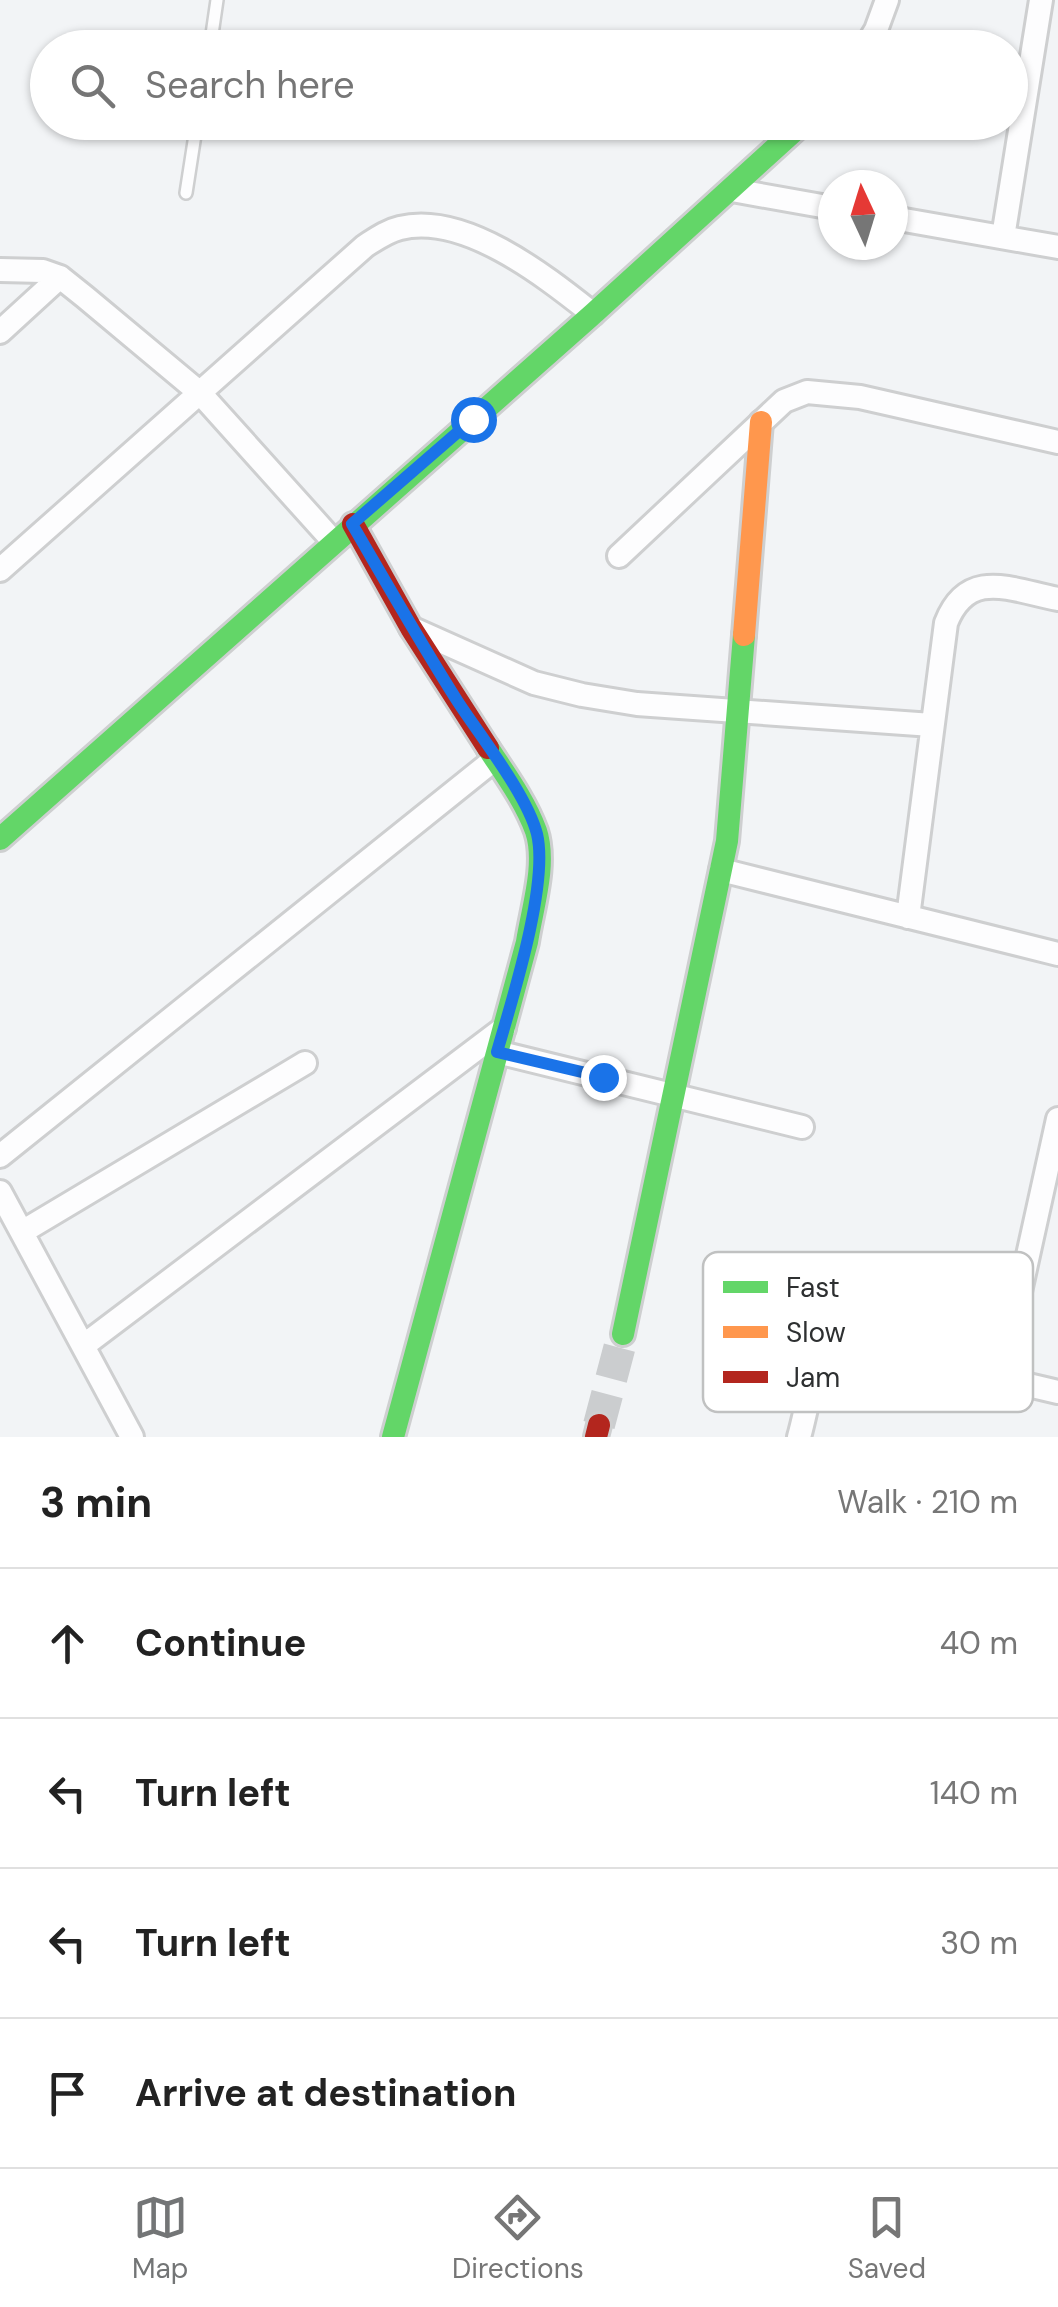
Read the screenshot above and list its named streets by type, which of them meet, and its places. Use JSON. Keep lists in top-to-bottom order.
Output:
{
  "legend": ["Fast", "Slow", "Jam"],
  "north": "top",
  "page": {
    "search": "Search here",
    "heading": ["3 min", "Walk · 210 m"],
    "list": [
      ["Continue", "40 m"],
      ["Turn left", "140 m"],
      ["Turn left", "30 m"],
      "Arrive at destination"
    ],
    "nav": ["Map", "Directions", "Saved"]
  }
}
